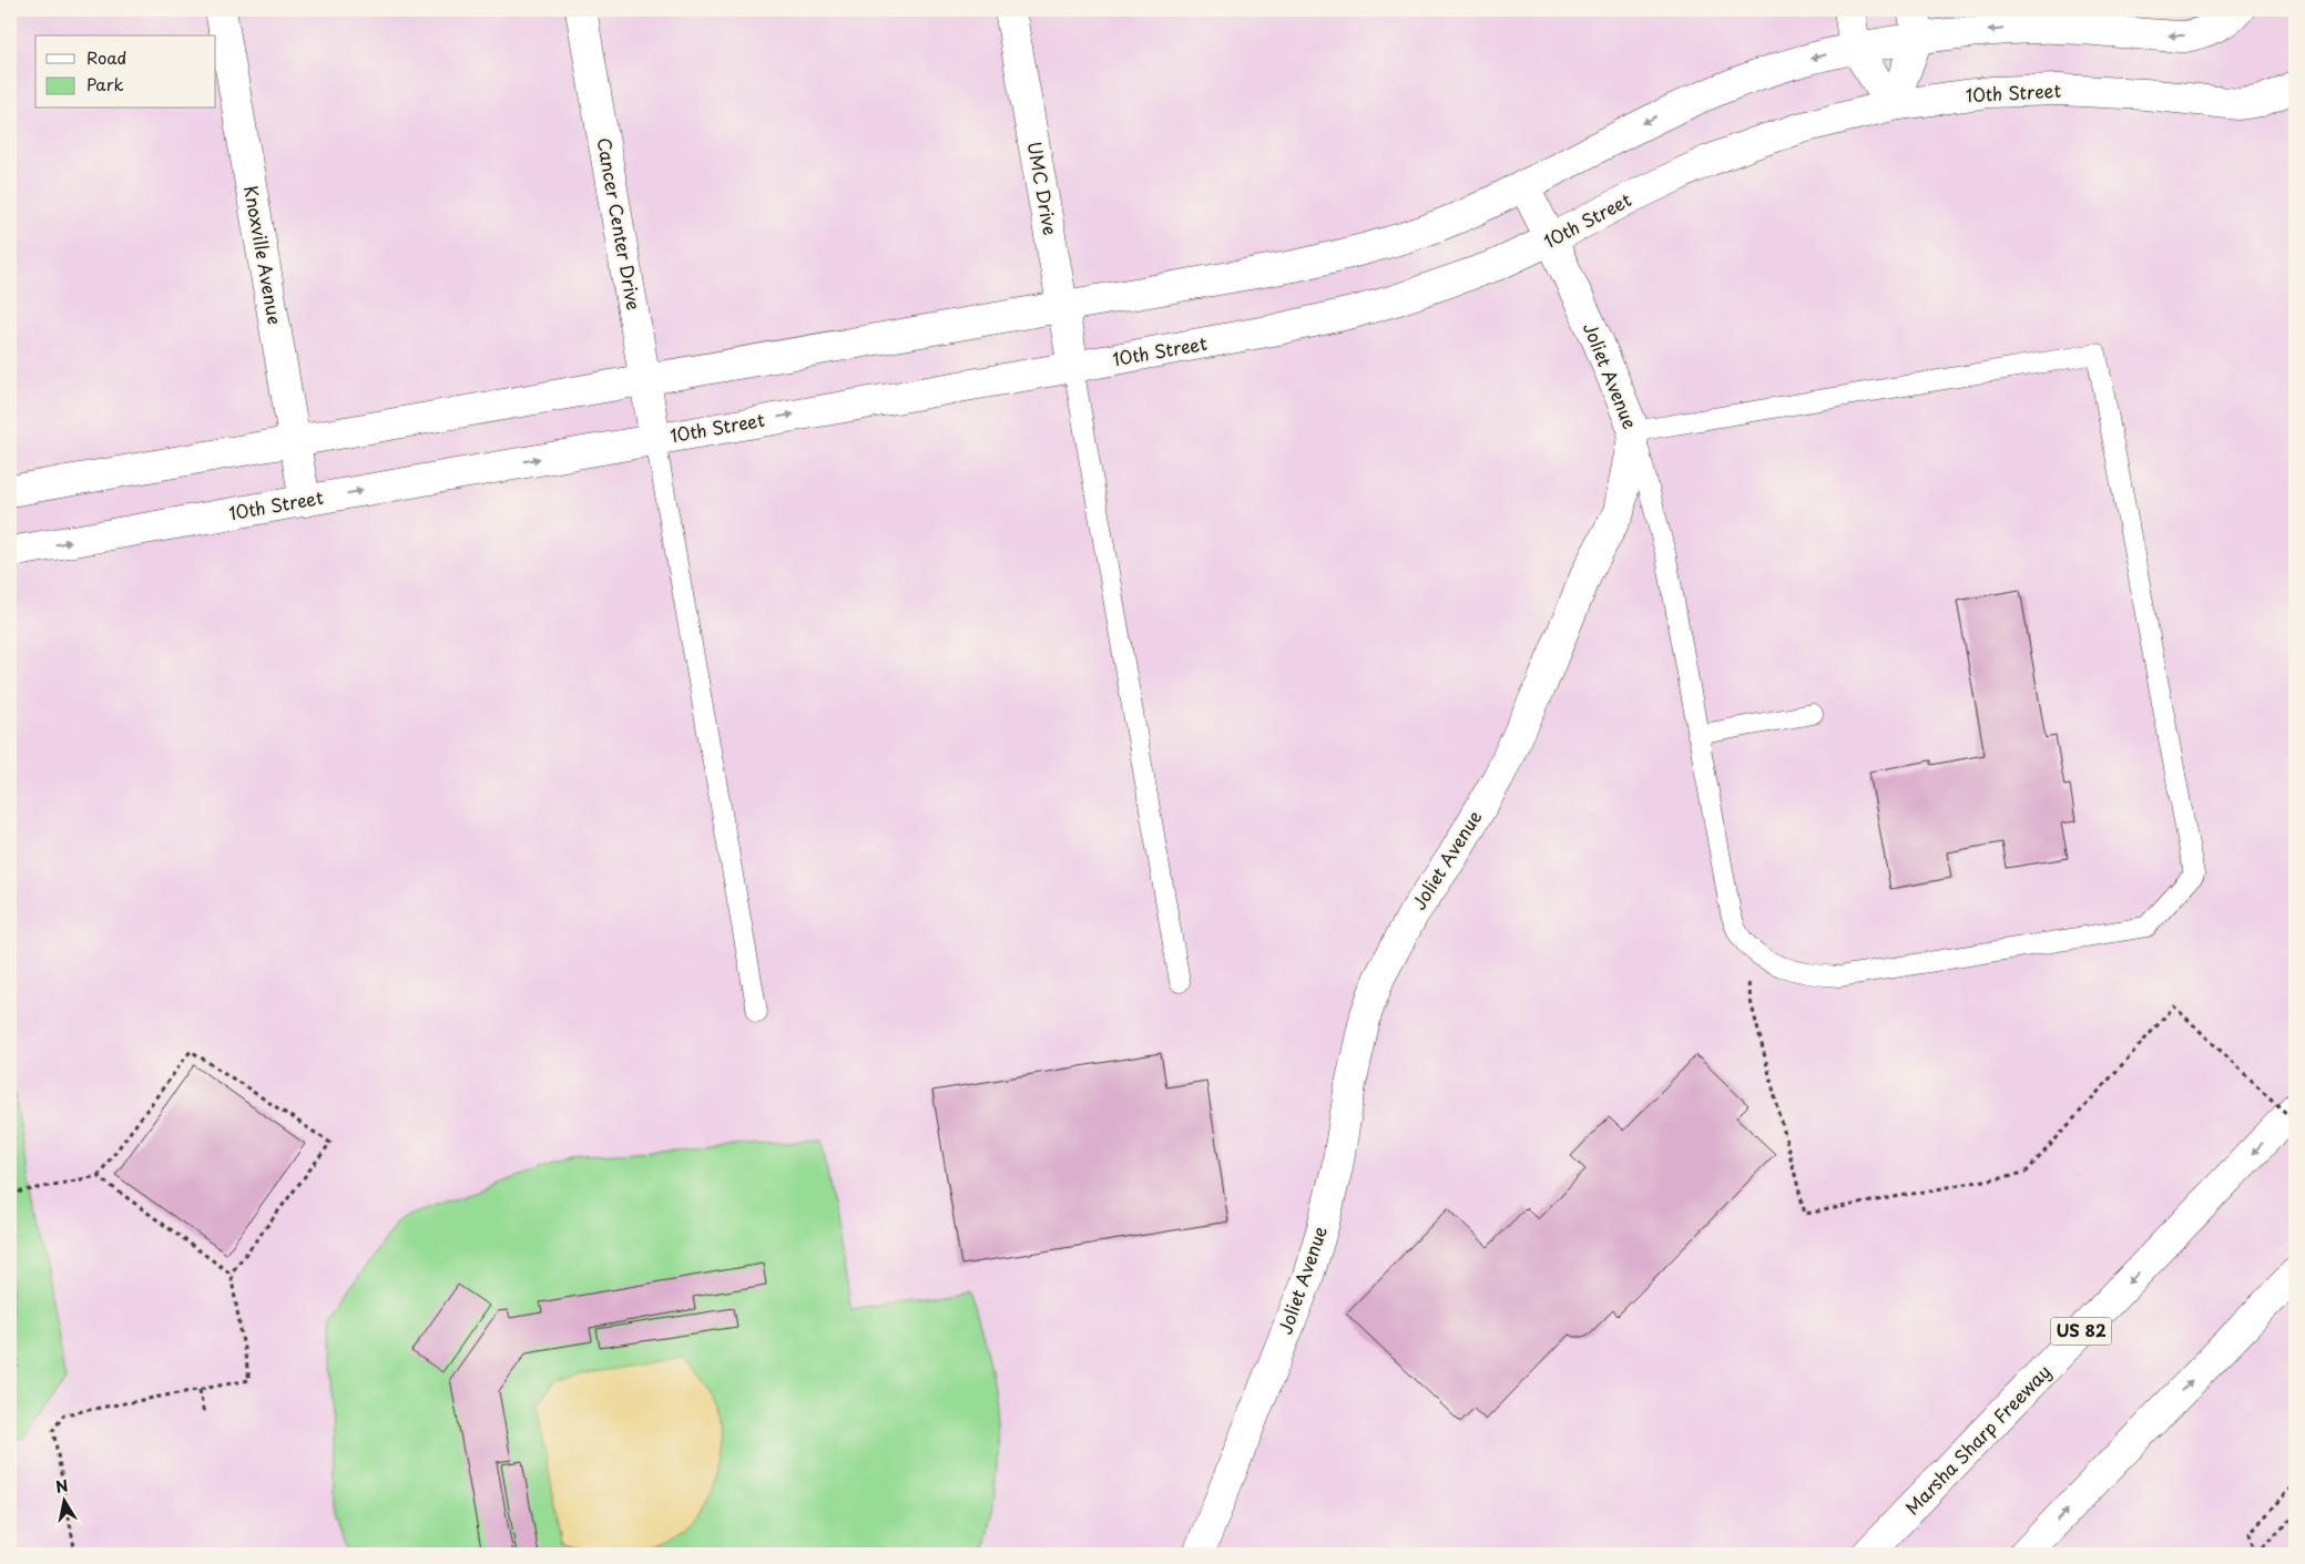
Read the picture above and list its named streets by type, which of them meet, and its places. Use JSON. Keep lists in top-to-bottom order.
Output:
{
  "streets": {
    "main road": [
      "10th Street",
      "UMC Drive",
      "Cancer Center Drive",
      "Knoxville Avenue",
      "Joliet Avenue",
      "US 82",
      "Marsha Sharp Freeway"
    ]
  },
  "crossings": [
    ["10th Street", "UMC Drive"],
    ["10th Street", "Cancer Center Drive"],
    ["10th Street", "Knoxville Avenue"],
    ["10th Street", "Joliet Avenue"]
  ],
  "legend": ["Road", "Park"],
  "north": "top"
}
